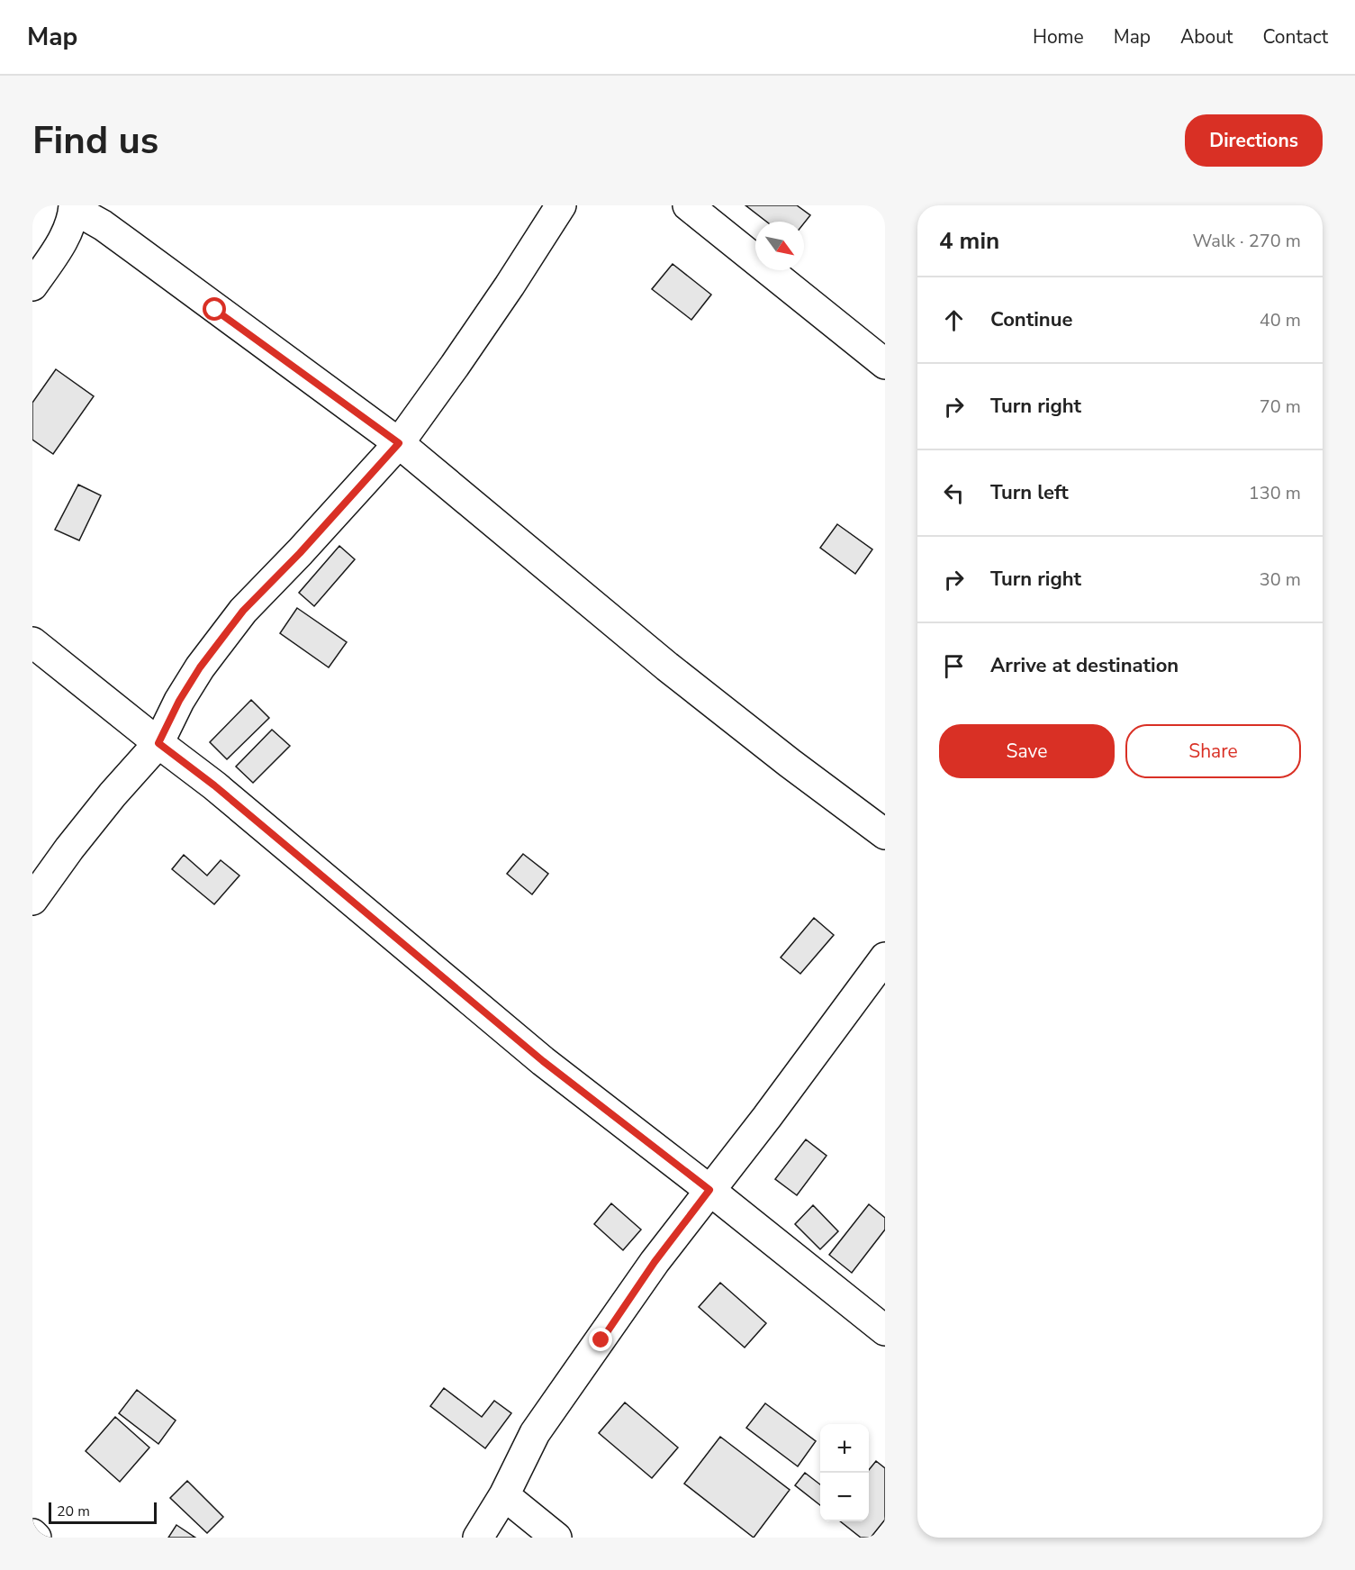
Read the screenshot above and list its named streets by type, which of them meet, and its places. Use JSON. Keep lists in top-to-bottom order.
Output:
{
  "scale_bar": "20 m",
  "north": "bottom right",
  "page": {
    "header": "Map",
    "nav": [
      "Home",
      "Map",
      "About",
      "Contact"
    ],
    "buttons": [
      "Directions",
      ["Save", "Share"]
    ],
    "title": "Find us",
    "heading": ["4 min", "Walk · 270 m"],
    "list": [
      ["Continue", "40 m"],
      ["Turn right", "70 m"],
      ["Turn left", "130 m"],
      ["Turn right", "30 m"],
      "Arrive at destination"
    ],
    "map_buttons": ["+", "−"],
    "scale": "20 m"
  }
}
